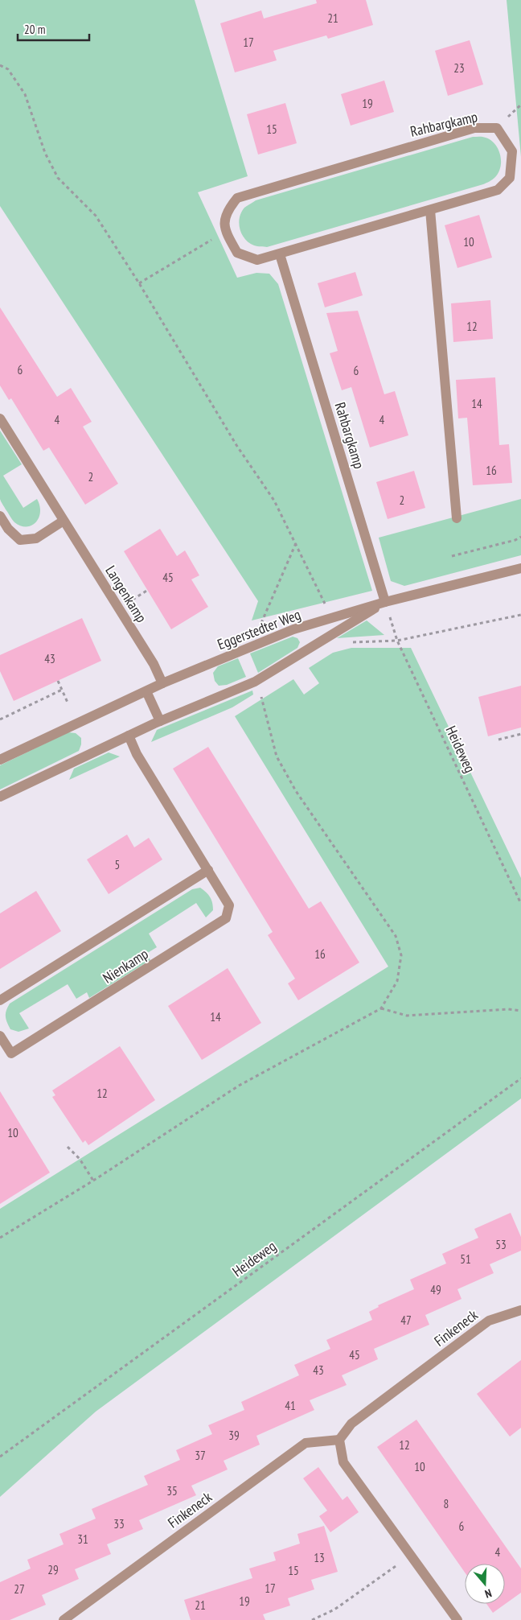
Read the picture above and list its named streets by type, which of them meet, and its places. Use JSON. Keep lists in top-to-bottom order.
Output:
{
  "streets": {
    "street": [
      "Rahbargkamp",
      "Langenkamp",
      "Eggerstedter Weg",
      "Nienkamp",
      "Finkeneck"
    ],
    "path": ["Heideweg"]
  },
  "crossings": [
    ["Rahbargkamp", "Eggerstedter Weg"],
    ["Rahbargkamp", "Heideweg"],
    ["Langenkamp", "Eggerstedter Weg"],
    ["Eggerstedter Weg", "Heideweg"],
    ["Eggerstedter Weg", "Nienkamp"]
  ],
  "house_numbers": [
    "21",
    "17",
    "23",
    "19",
    "15",
    "10",
    "12",
    "6",
    "6",
    "14",
    "4",
    "4",
    "16",
    "2",
    "2",
    "45",
    "43",
    "5",
    "16",
    "14",
    "12",
    "10",
    "53",
    "51",
    "49",
    "47",
    "45",
    "43",
    "41",
    "39",
    "12",
    "37",
    "10",
    "35",
    "8",
    "33",
    "6",
    "31",
    "4",
    "13",
    "29",
    "15",
    "17",
    "27",
    "19",
    "21"
  ],
  "scale_bar": "20 m",
  "north": "bottom"
}
